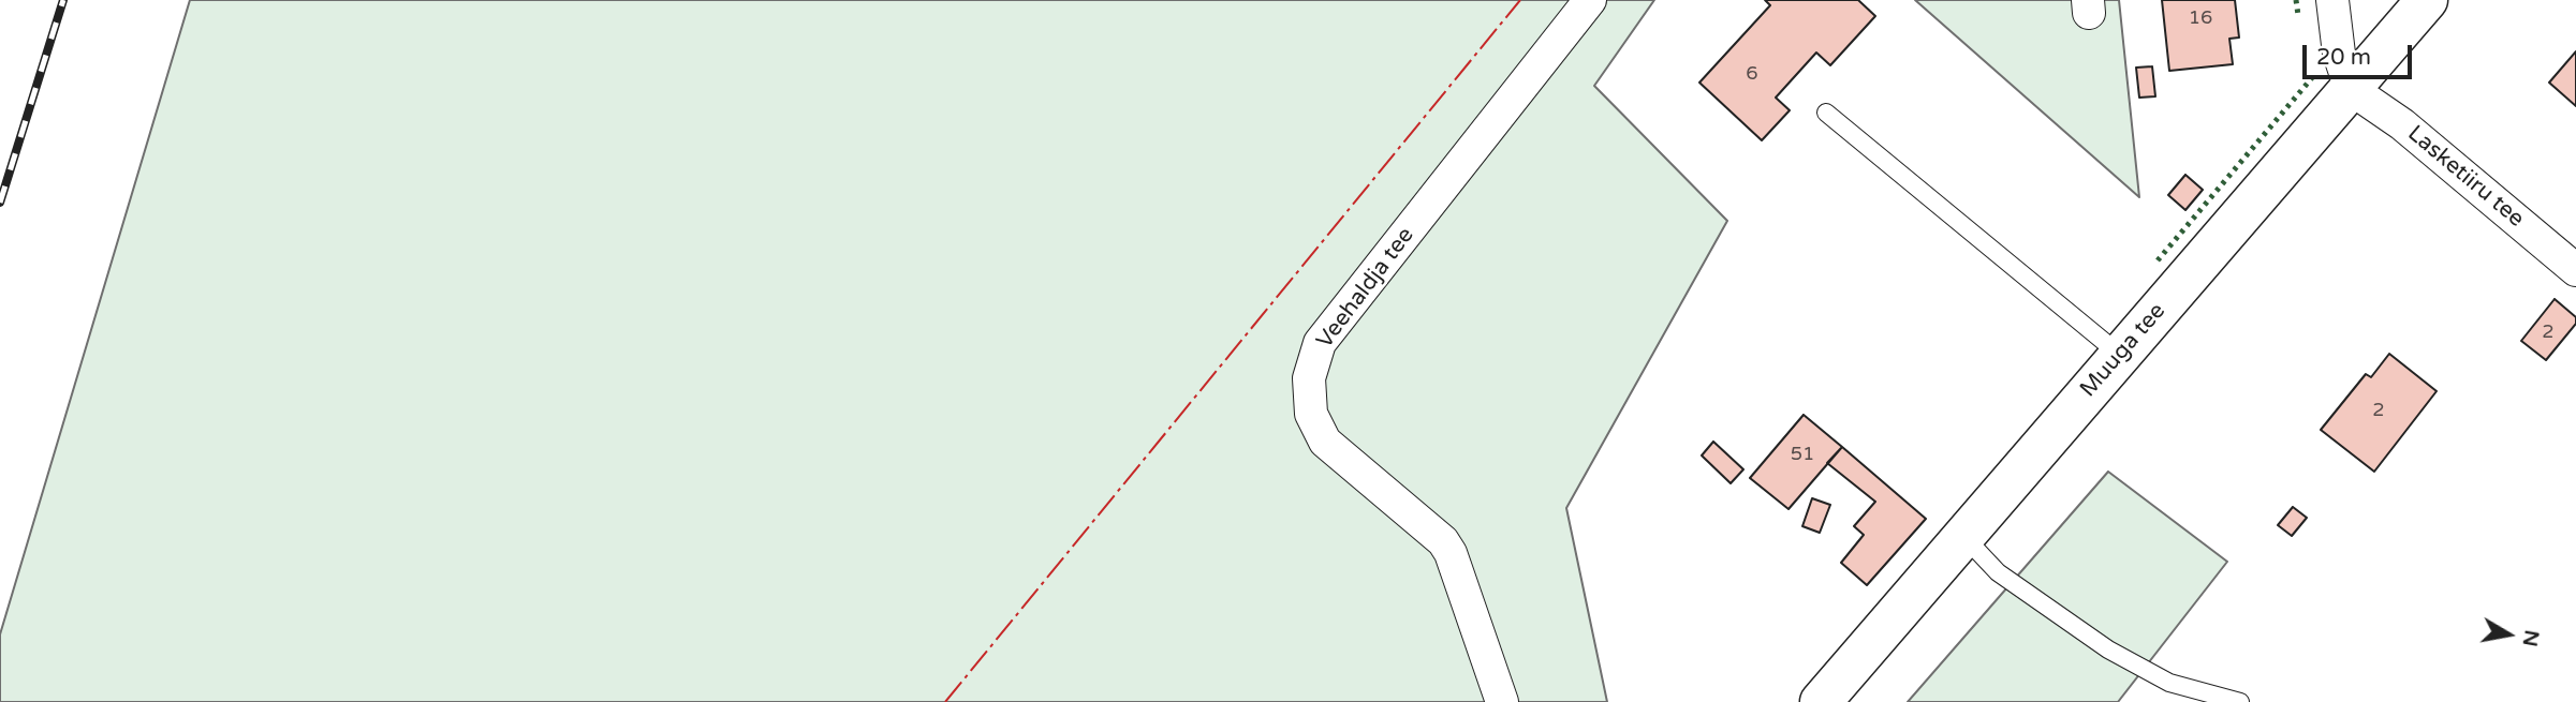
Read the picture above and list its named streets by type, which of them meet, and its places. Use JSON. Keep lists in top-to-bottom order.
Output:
{
  "streets": {
    "street": ["Lasketiiru tee", "Veehaldja tee", "Muuga tee"]
  },
  "crossings": [
    ["Lasketiiru tee", "Muuga tee"]
  ],
  "house_numbers": [
    "16",
    "6",
    "2",
    "2",
    "51"
  ],
  "scale_bar": "20 m",
  "north": "right"
}
